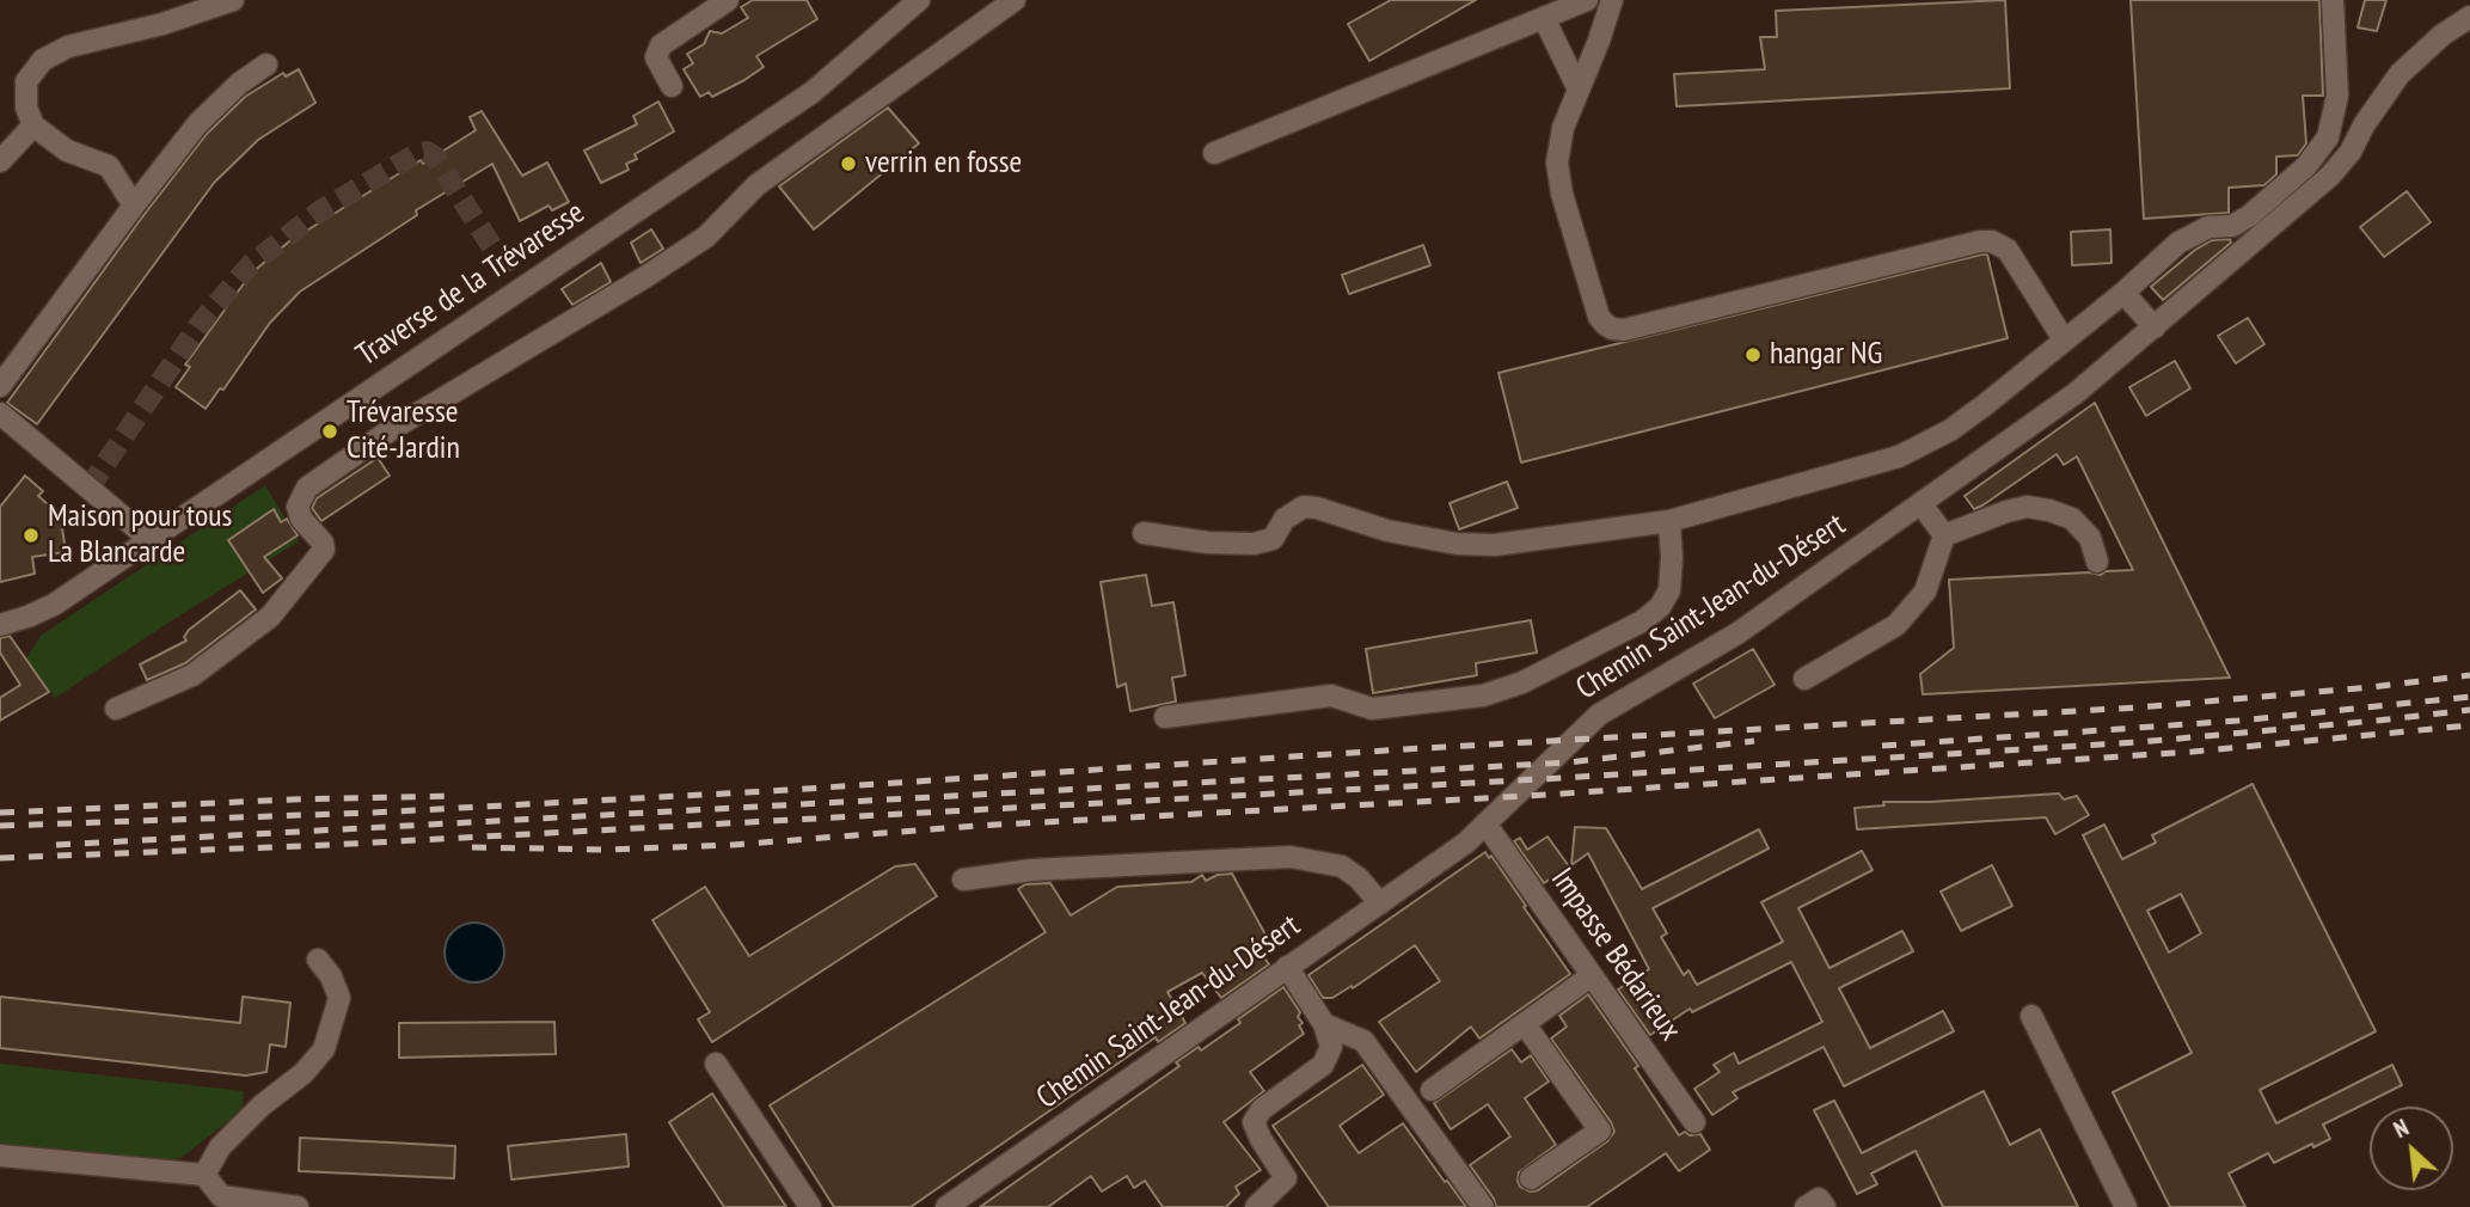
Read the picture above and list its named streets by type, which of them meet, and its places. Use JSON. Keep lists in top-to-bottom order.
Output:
{
  "streets": {
    "street": ["Traverse de la Trévaresse", "Chemin Saint-Jean-du-Désert", "Impasse Bédarieux"]
  },
  "crossings": [
    ["Chemin Saint-Jean-du-Désert", "Impasse Bédarieux"]
  ],
  "places": [
    "verrin en fosse",
    "hangar NG",
    "Trévaresse Cité-Jardin",
    "Maison pour tous La Blancarde"
  ],
  "north": "top left"
}
